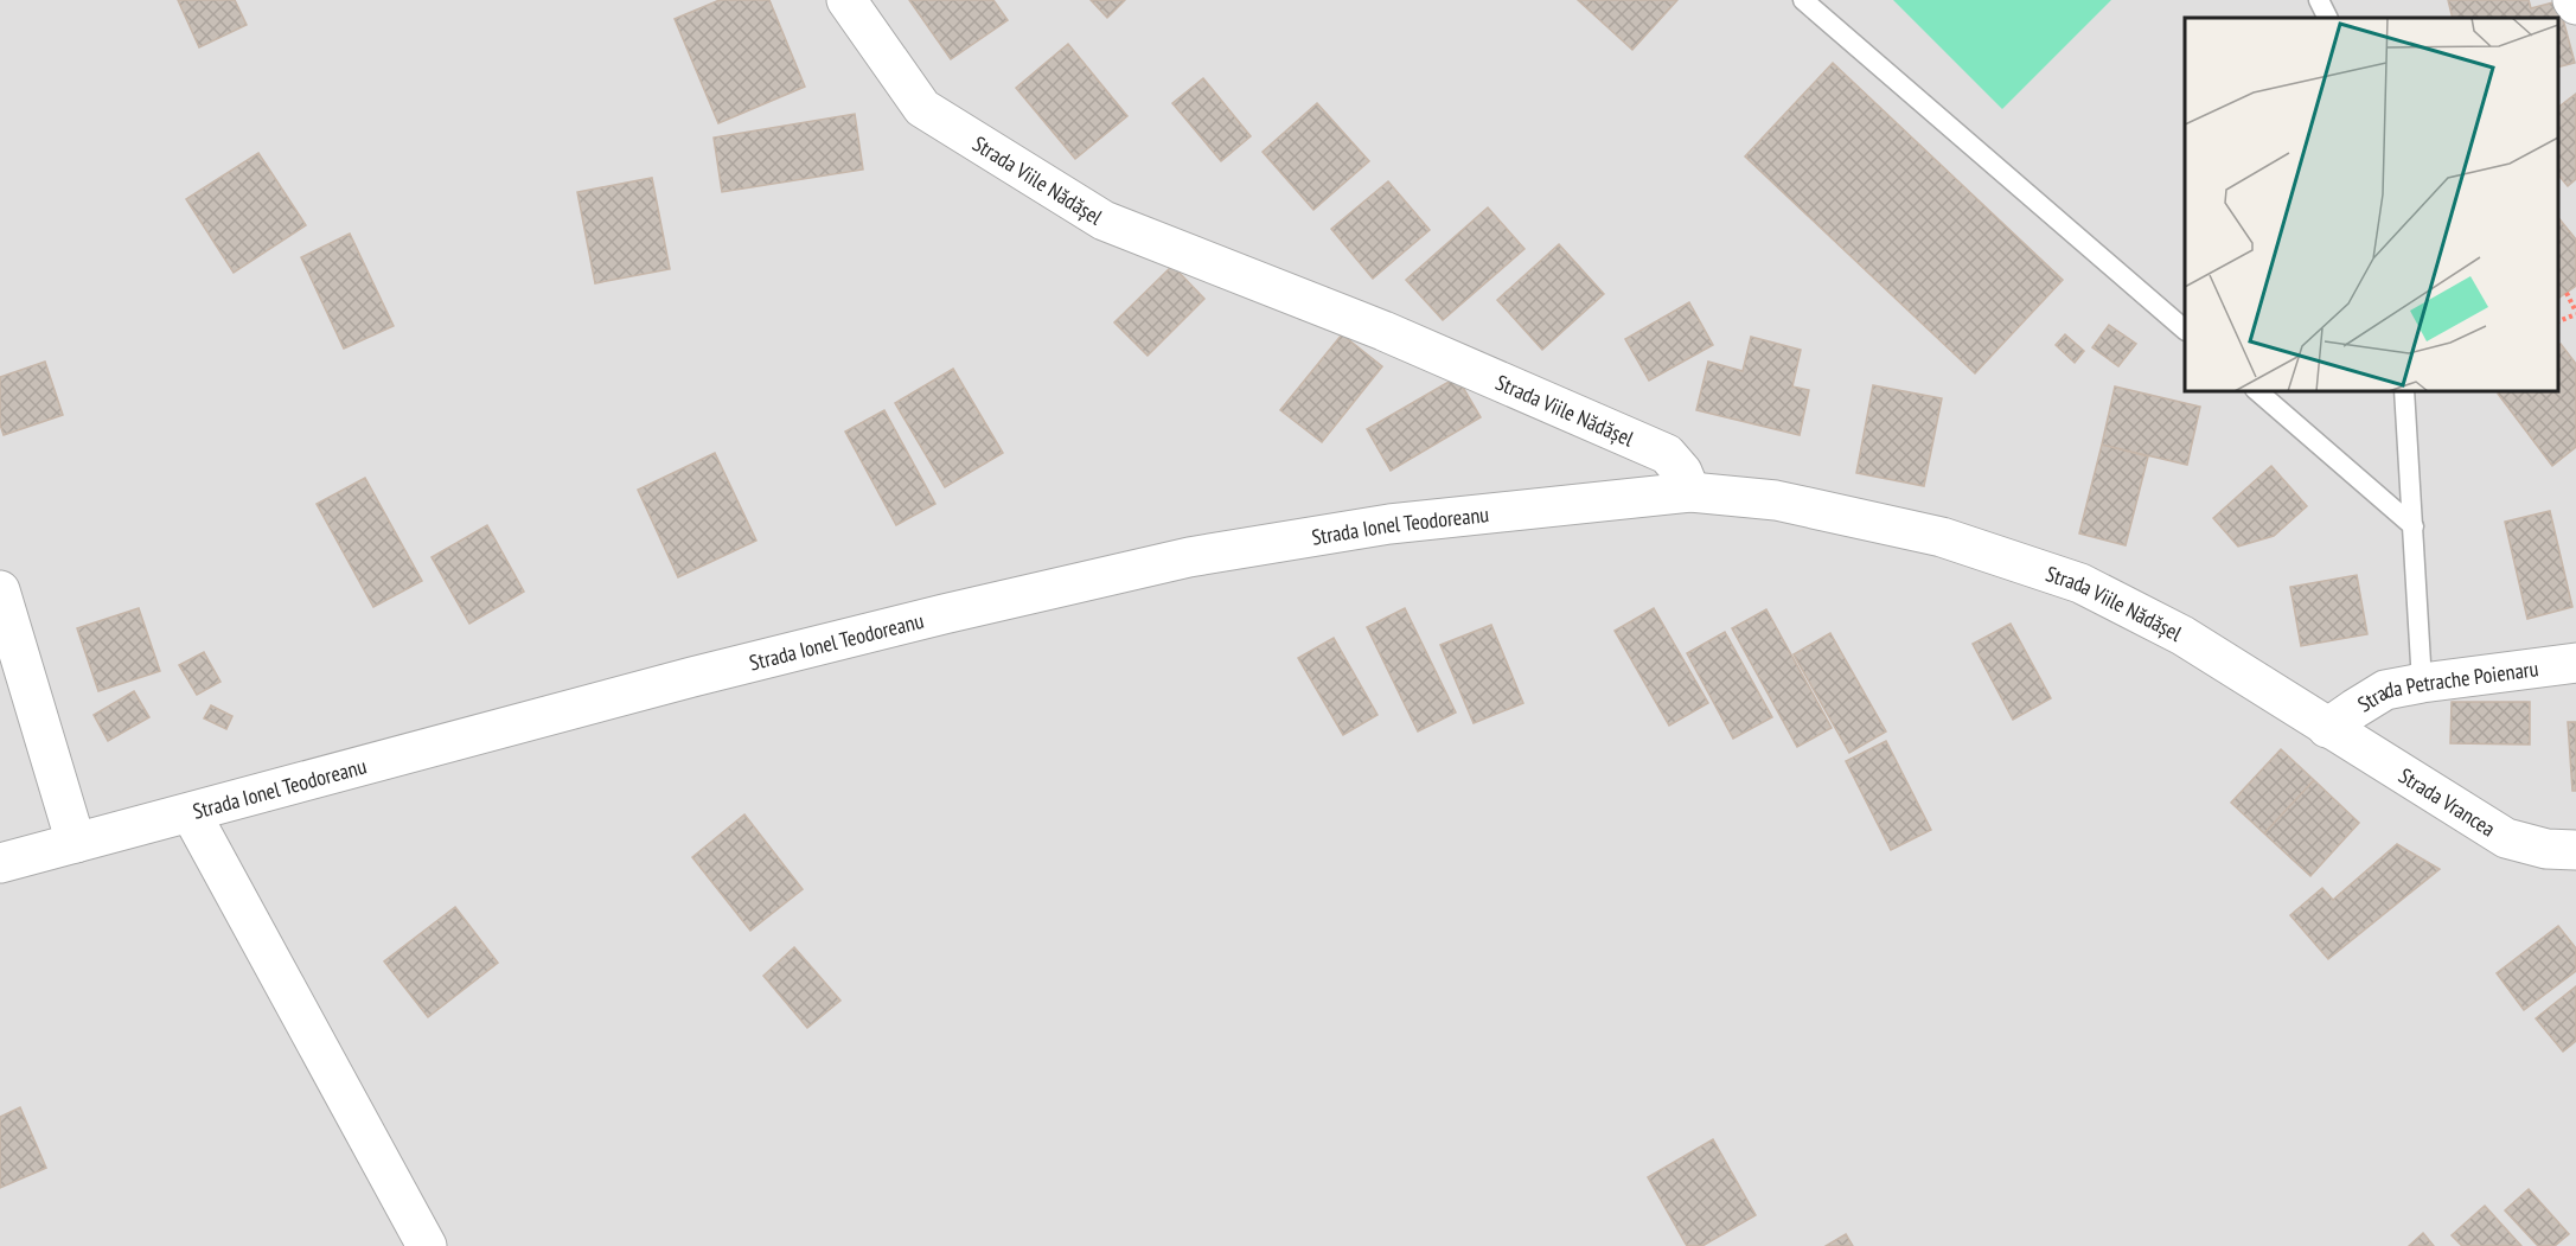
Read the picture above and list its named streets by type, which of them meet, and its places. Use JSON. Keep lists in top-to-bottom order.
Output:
{
  "streets": {
    "street": [
      "Strada Viile Nădășel",
      "Strada Ionel Teodoreanu",
      "Strada Petrache Poienaru",
      "Strada Vrancea"
    ]
  },
  "crossings": [
    ["Strada Viile Nădășel", "Strada Ionel Teodoreanu"],
    ["Strada Viile Nădășel", "Strada Petrache Poienaru"],
    ["Strada Viile Nădășel", "Strada Vrancea"],
    ["Strada Petrache Poienaru", "Strada Vrancea"]
  ]
}
